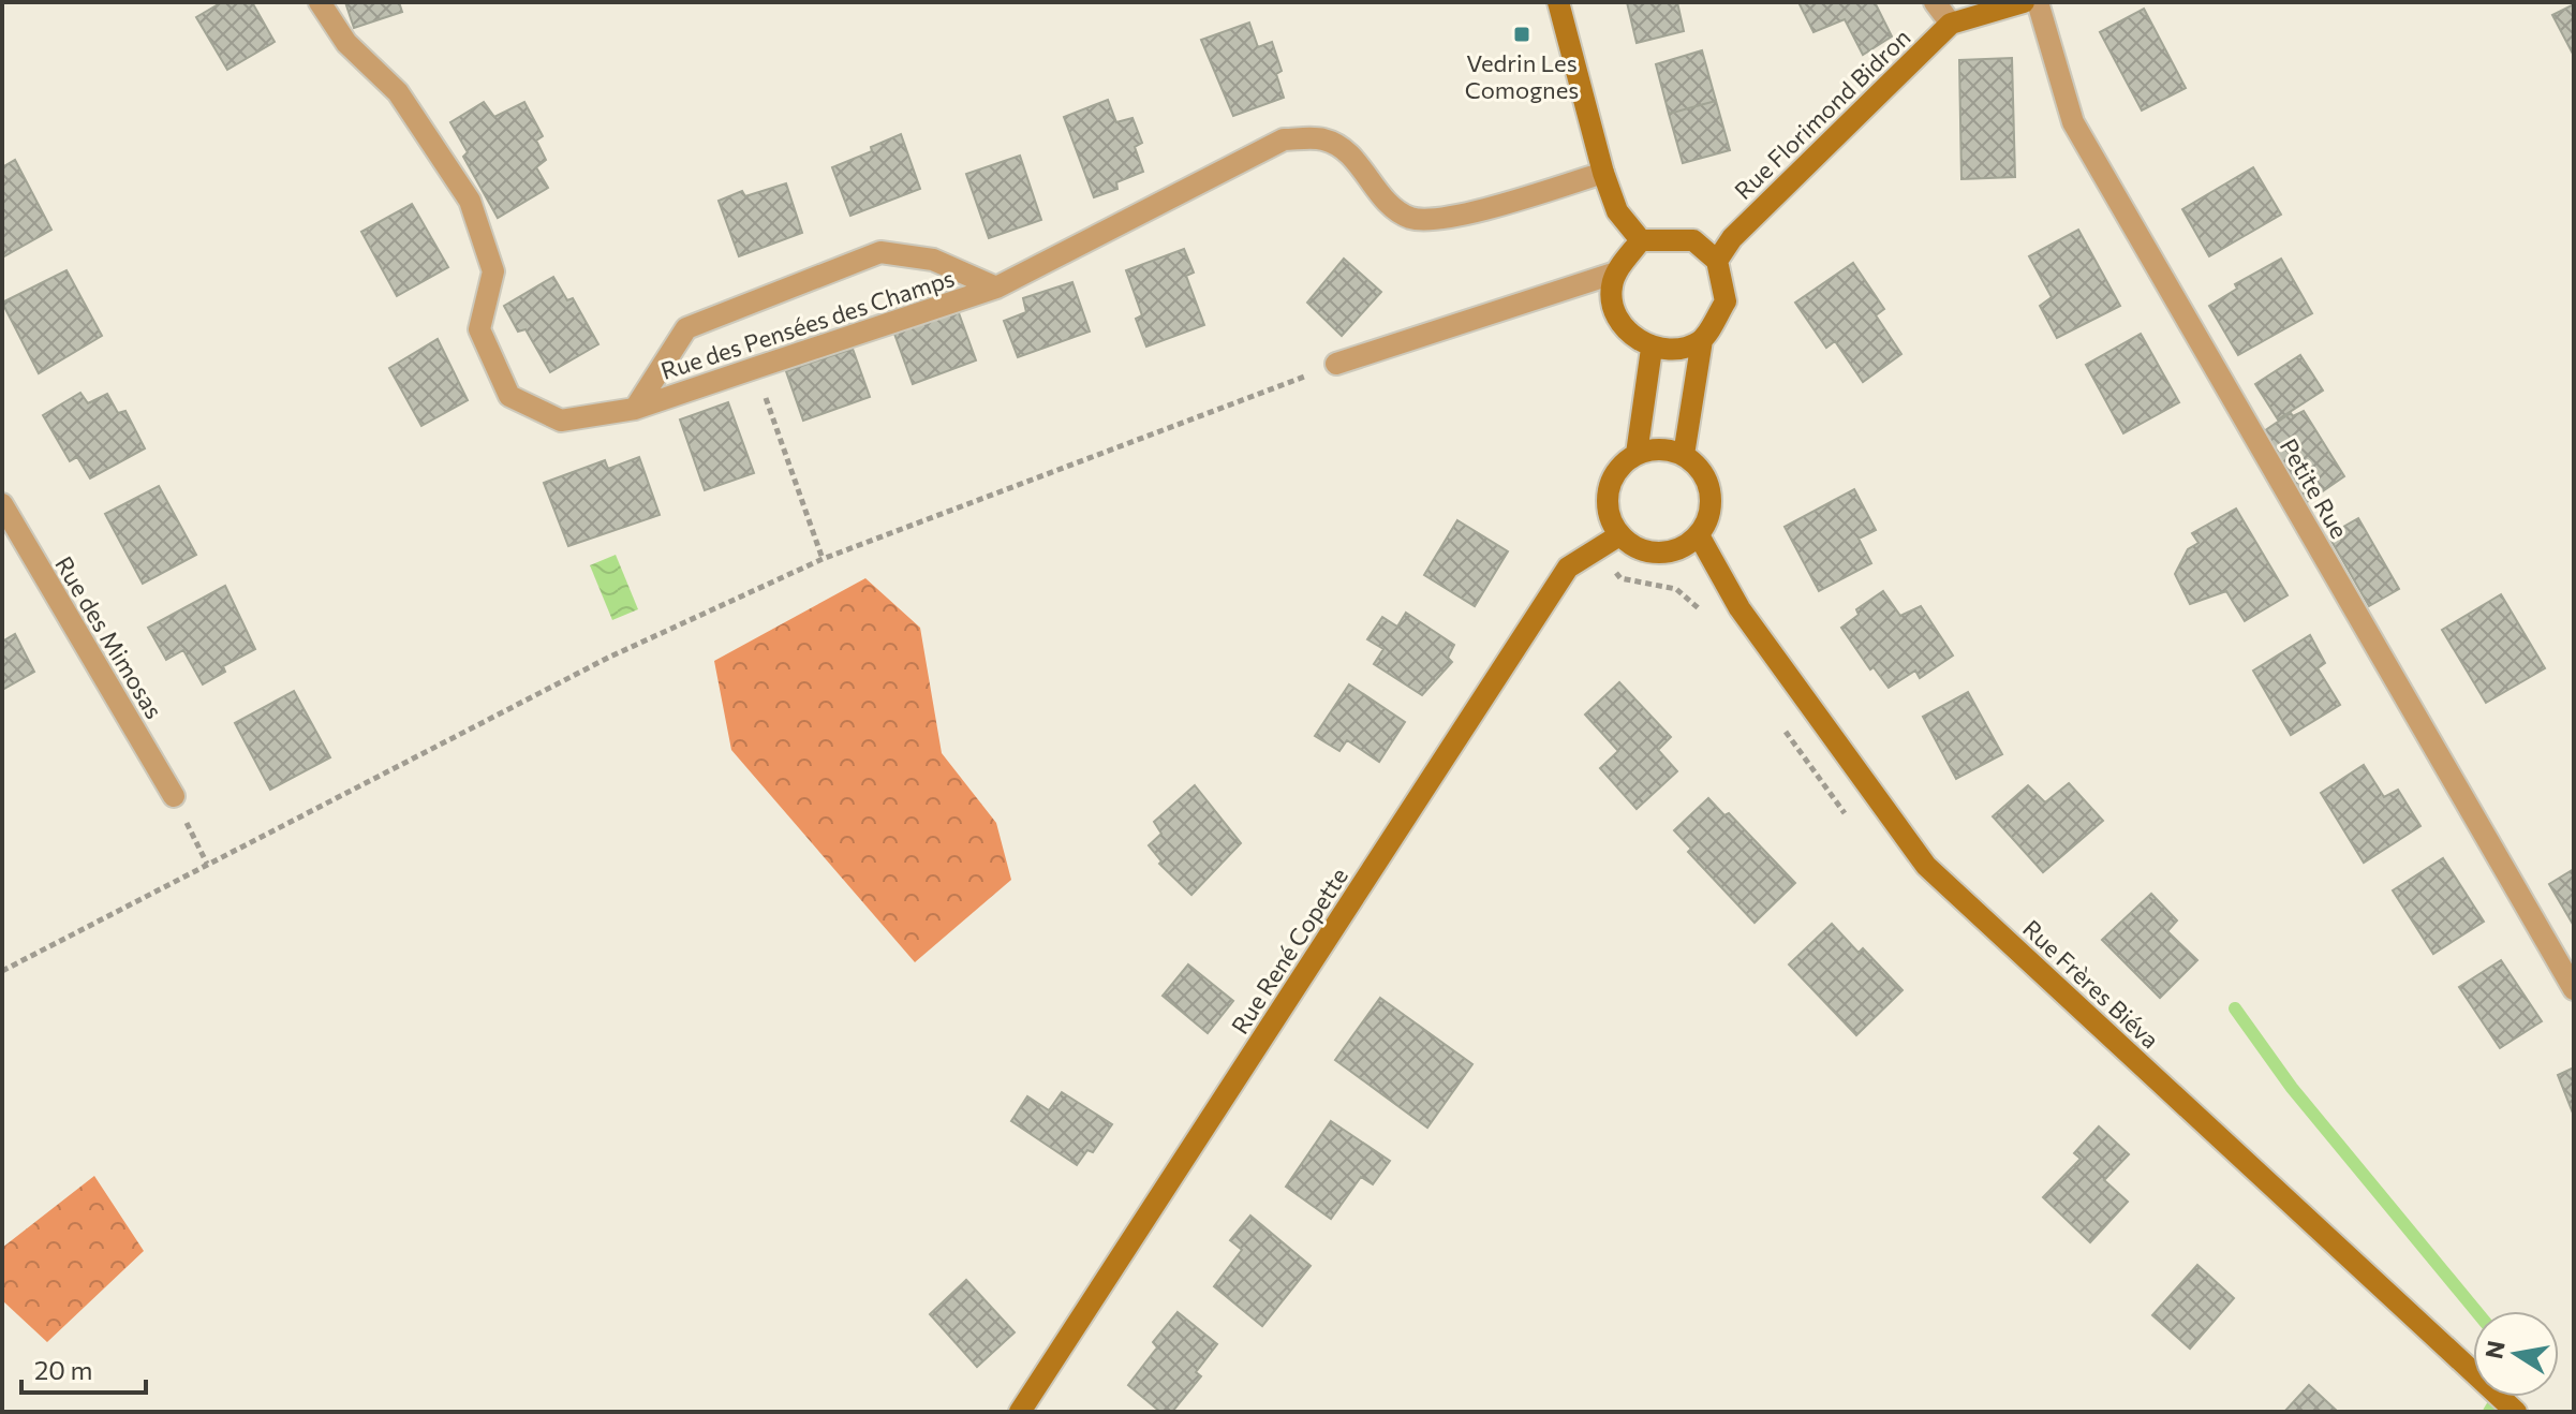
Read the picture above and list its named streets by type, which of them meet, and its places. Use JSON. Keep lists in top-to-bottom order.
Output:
{
  "streets": {
    "street": [
      "Rue Florimond Bidron",
      "Rue des Pensées des Champs",
      "Petite Rue",
      "Rue des Mimosas",
      "Rue René Copette",
      "Rue Frères Biéva"
    ]
  },
  "crossings": [
    ["Rue René Copette", "Rue Frères Biéva"]
  ],
  "places": {
    "transit": ["Vedrin Les Comognes"]
  },
  "scale_bar": "20 m",
  "north": "left"
}
